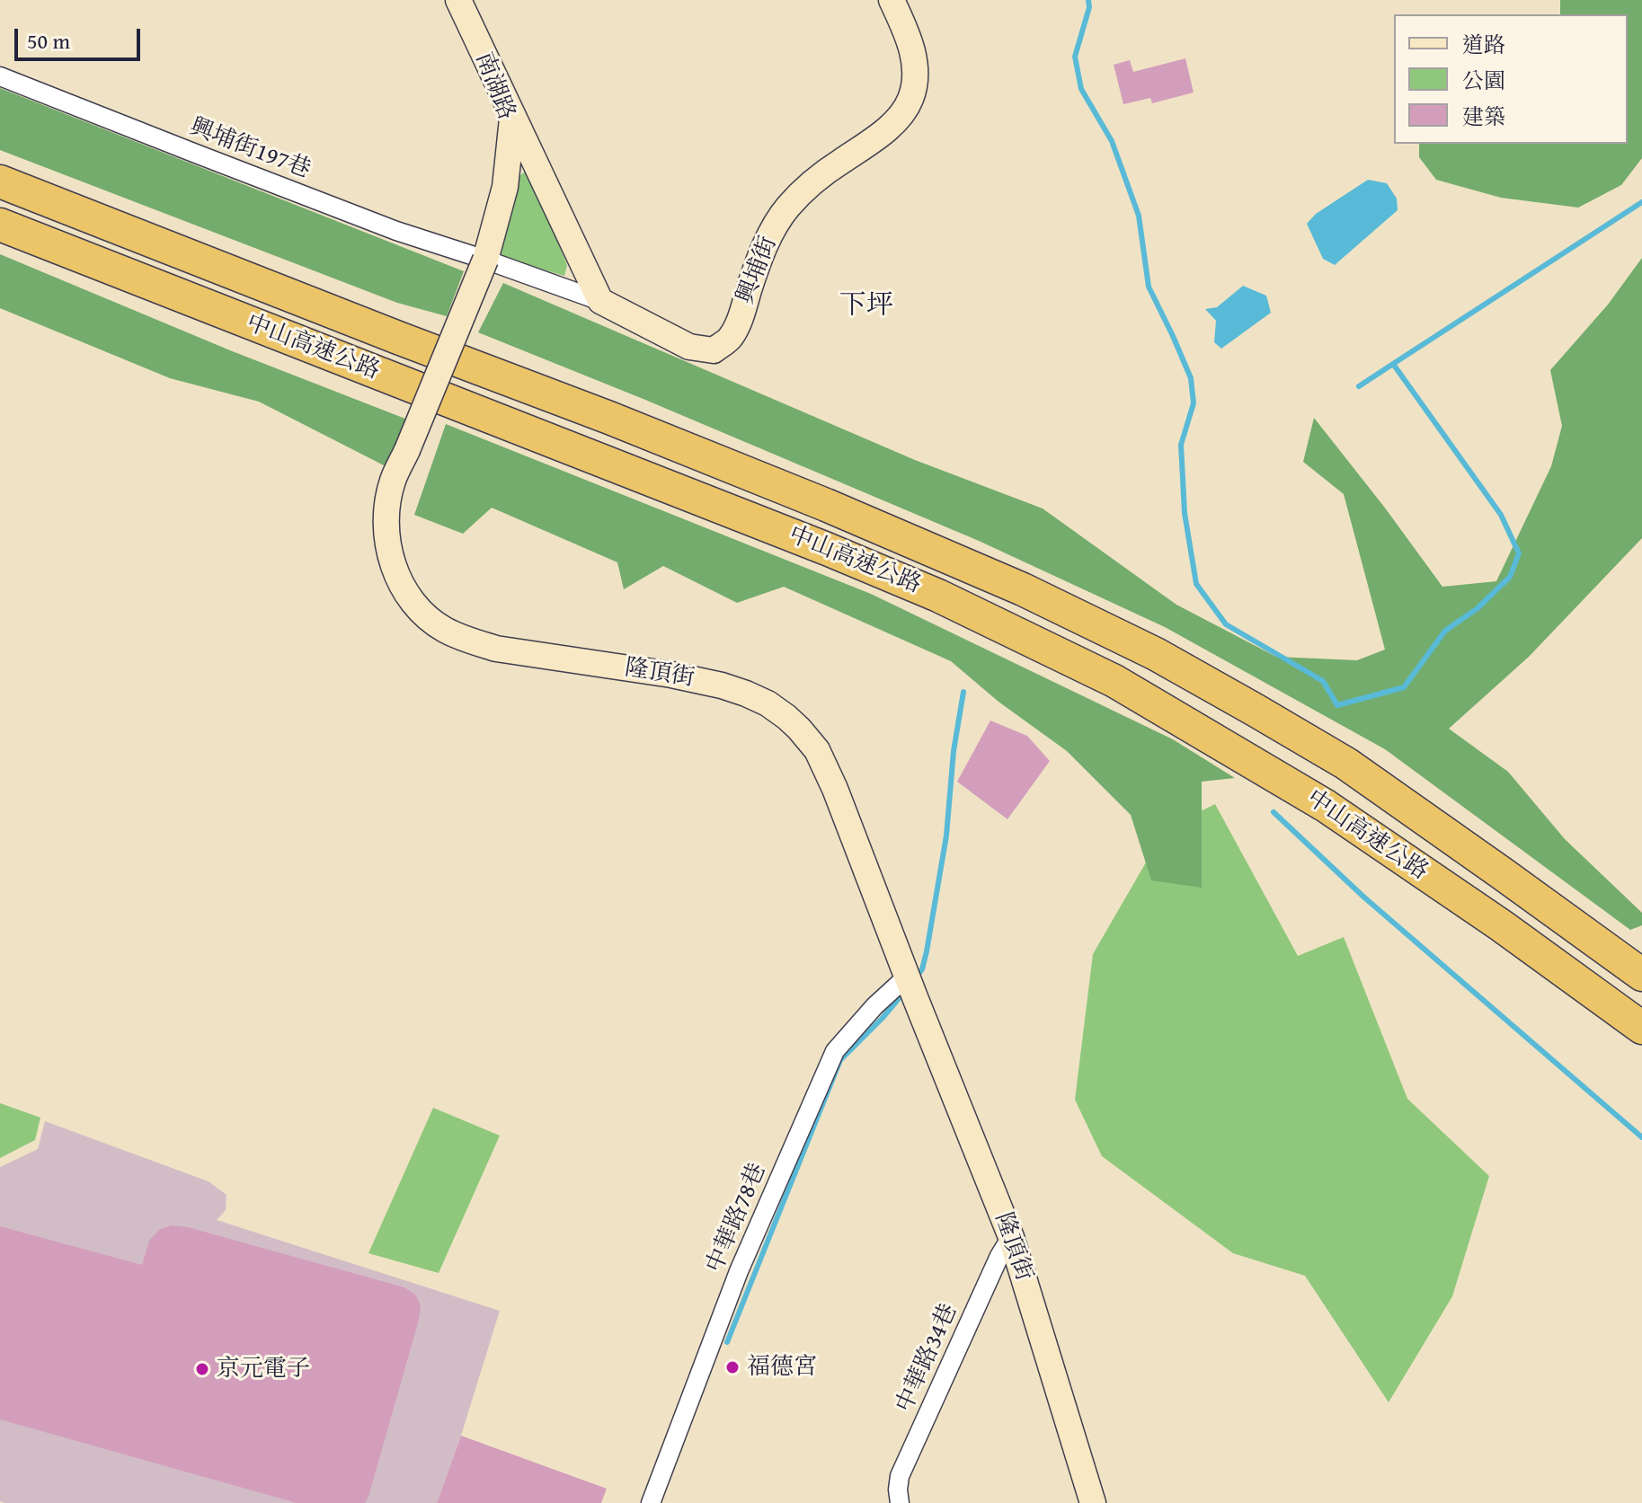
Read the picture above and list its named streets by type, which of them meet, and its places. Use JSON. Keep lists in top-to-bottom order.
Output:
{
  "streets": {
    "highway": ["中山高速公路"],
    "street": [
      "南湖路",
      "興埔街197巷",
      "興埔街",
      "隆頂街",
      "中華路78巷",
      "中華路34巷"
    ]
  },
  "crossings": [
    ["南湖路", "興埔街197巷"],
    ["南湖路", "興埔街"],
    ["南湖路", "隆頂街"],
    ["興埔街197巷", "興埔街"],
    ["隆頂街", "中華路78巷"],
    ["隆頂街", "中華路34巷"]
  ],
  "districts": ["下坪"],
  "places": ["福德宮", "京元電子"],
  "legend": ["道路", "公園", "建築"],
  "scale_bar": "50 m"
}
